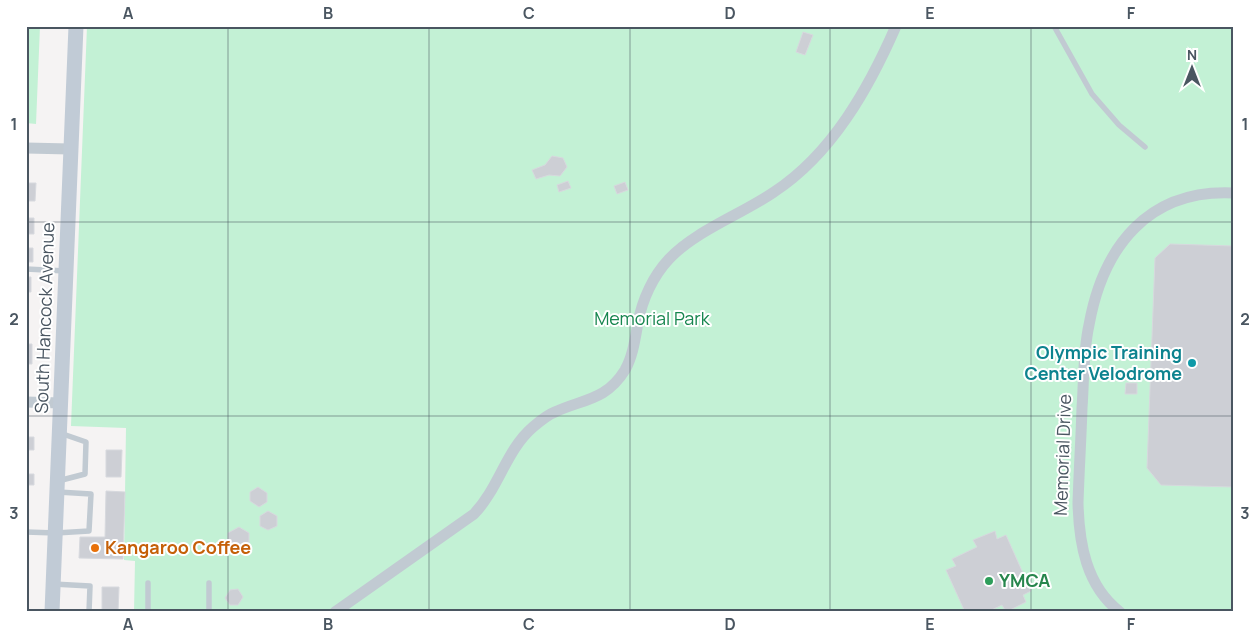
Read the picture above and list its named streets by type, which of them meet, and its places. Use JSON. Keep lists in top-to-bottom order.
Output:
{
  "streets": {
    "main road": ["South Hancock Avenue"],
    "street": ["Memorial Drive"]
  },
  "parks": ["Memorial Park"],
  "places": ["Olympic Training Center Velodrome", "Kangaroo Coffee", "YMCA"],
  "north": "top",
  "grid": {
    "columns": [
      "A",
      "B",
      "C",
      "D",
      "E",
      "F"
    ],
    "rows": ["1", "2", "3"]
  }
}
